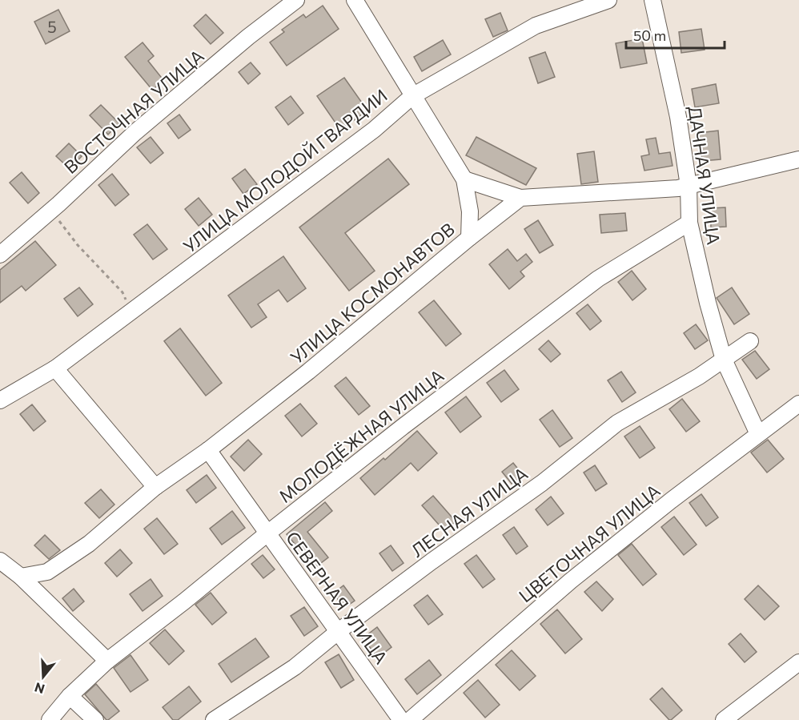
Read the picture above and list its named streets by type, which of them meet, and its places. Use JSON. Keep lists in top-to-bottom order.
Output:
{
  "streets": {
    "street": [
      "ВОСТОЧНАЯ УЛИЦА",
      "УЛИЦА МОЛОДОЙ ГВАРДИИ",
      "ДАЧНАЯ УЛИЦА",
      "УЛИЦА КОСМОНАВТОВ",
      "МОЛОДЁЖНАЯ УЛИЦА",
      "ЛЕСНАЯ УЛИЦА",
      "ЦВЕТОЧНАЯ УЛИЦА",
      "СЕВЕРНАЯ УЛИЦА"
    ]
  },
  "crossings": [
    ["ДАЧНАЯ УЛИЦА", "МОЛОДЁЖНАЯ УЛИЦА"],
    ["ДАЧНАЯ УЛИЦА", "ЛЕСНАЯ УЛИЦА"],
    ["ДАЧНАЯ УЛИЦА", "ЦВЕТОЧНАЯ УЛИЦА"],
    ["УЛИЦА КОСМОНАВТОВ", "СЕВЕРНАЯ УЛИЦА"],
    ["МОЛОДЁЖНАЯ УЛИЦА", "СЕВЕРНАЯ УЛИЦА"],
    ["ЛЕСНАЯ УЛИЦА", "СЕВЕРНАЯ УЛИЦА"]
  ],
  "house_numbers": ["5"],
  "scale_bar": "50 m",
  "north": "bottom"
}
